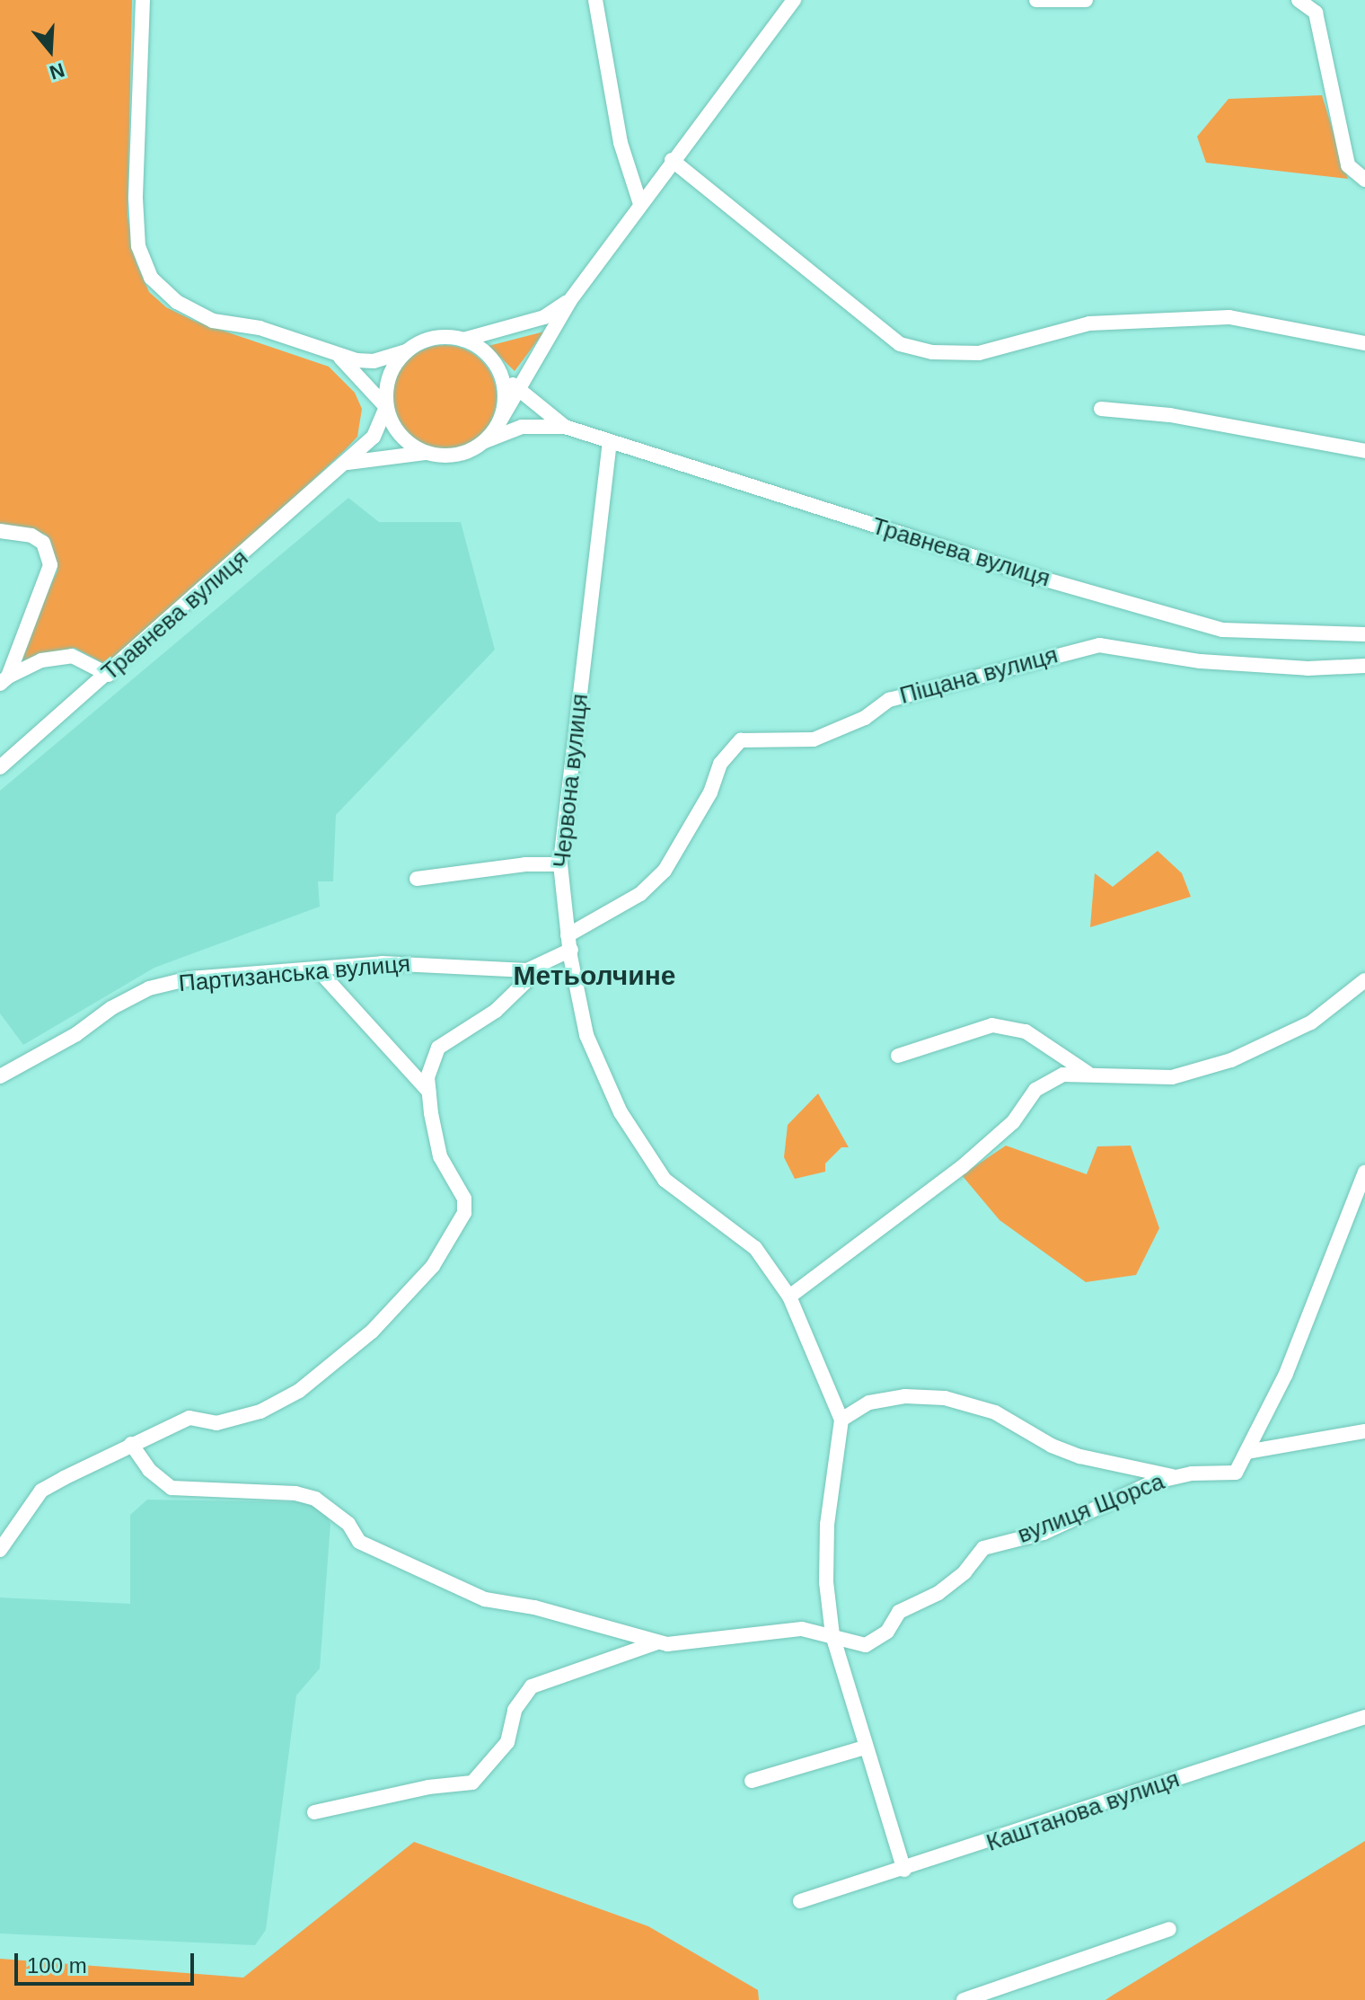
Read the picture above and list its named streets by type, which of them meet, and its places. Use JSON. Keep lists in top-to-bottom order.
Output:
{
  "streets": {
    "street": [
      "Травнева вулиця",
      "Піщана вулиця",
      "Червона вулиця",
      "Партизанська вулиця",
      "вулиця Щорса",
      "Каштанова вулиця"
    ]
  },
  "crossings": [
    ["Травнева вулиця", "Червона вулиця"],
    ["Піщана вулиця", "Червона вулиця"],
    ["Піщана вулиця", "Партизанська вулиця"],
    ["Червона вулиця", "вулиця Щорса"]
  ],
  "districts": ["Метьолчине"],
  "scale_bar": "100 m",
  "north": "bottom"
}
